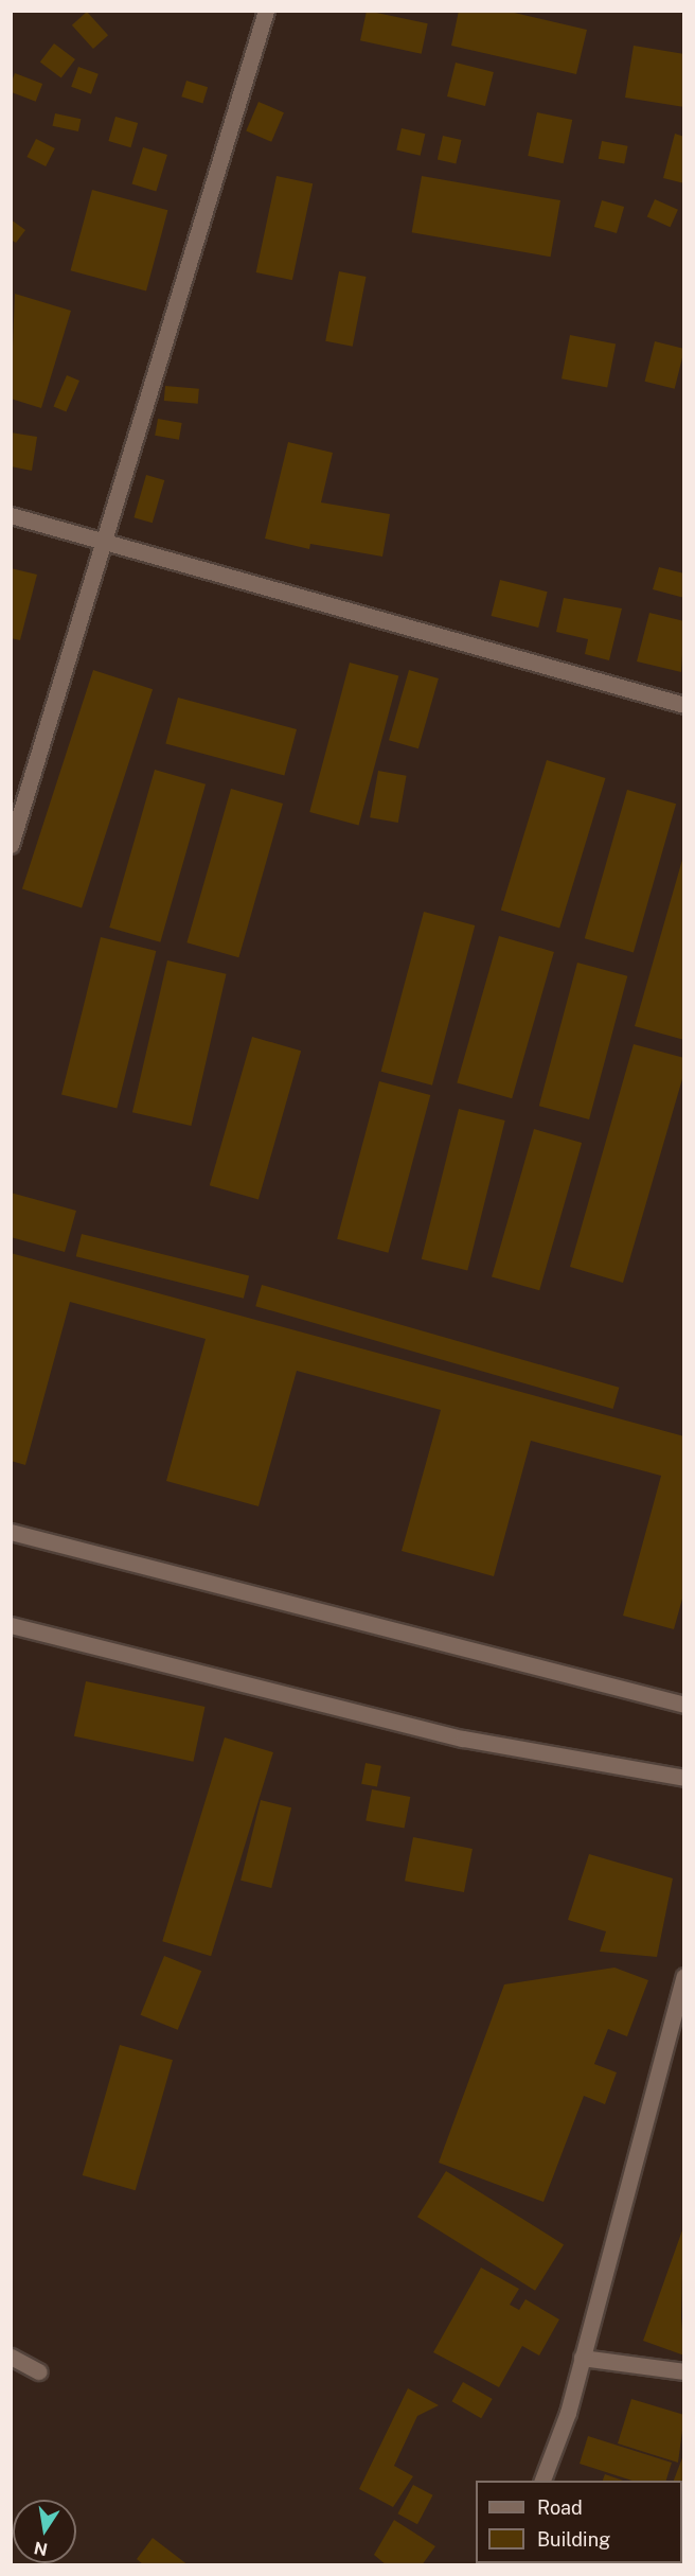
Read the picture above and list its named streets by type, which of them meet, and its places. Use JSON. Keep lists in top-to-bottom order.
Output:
{
  "legend": ["Road", "Building"],
  "north": "bottom"
}
